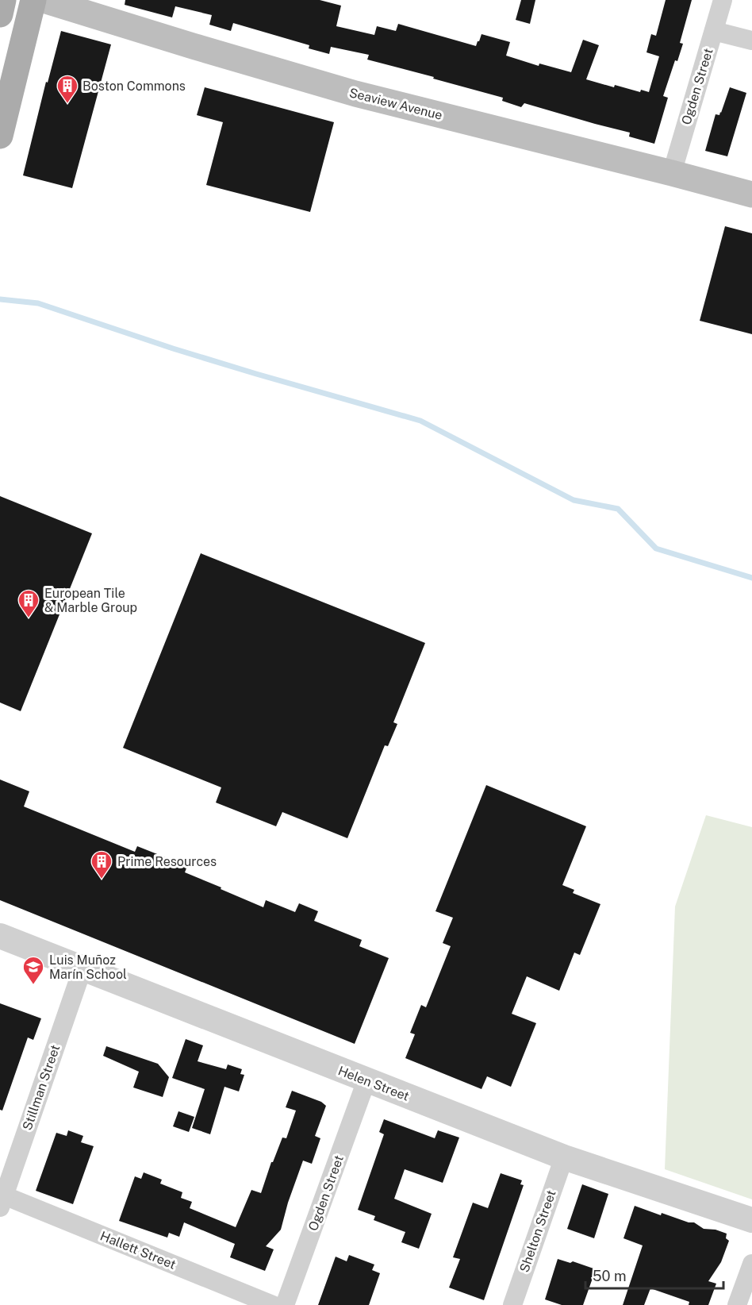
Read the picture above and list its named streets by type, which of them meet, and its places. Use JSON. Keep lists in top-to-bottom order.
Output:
{
  "streets": {
    "main road": ["Seaview Avenue"],
    "street": [
      "Ogden Street",
      "Helen Street",
      "Stillman Street",
      "Shelton Street",
      "Hallett Street"
    ]
  },
  "crossings": [
    ["Ogden Street", "Seaview Avenue"],
    ["Ogden Street", "Helen Street"],
    ["Helen Street", "Stillman Street"],
    ["Helen Street", "Shelton Street"],
    ["Stillman Street", "Hallett Street"]
  ],
  "places": {
    "building": ["Boston Commons", "European Tile & Marble Group", "Prime Resources"],
    "school or university": ["Luis Muñoz Marín School"]
  },
  "scale_bar": "50 m"
}
